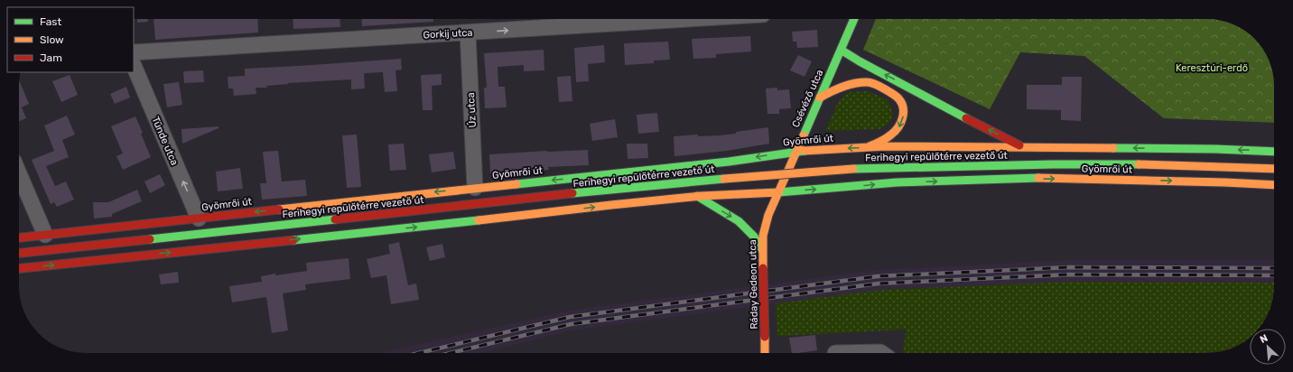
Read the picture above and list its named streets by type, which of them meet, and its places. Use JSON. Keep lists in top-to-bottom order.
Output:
{
  "streets": {
    "street": [
      "Gorkij utca",
      "Csévéző utca",
      "Úz utca",
      "Gyömrői út",
      "Tünde utca",
      "Ferihegyi repülőtérre vezető út",
      "Ráday Gedeon utca"
    ]
  },
  "crossings": [
    ["Gorkij utca", "Úz utca"],
    ["Csévéző utca", "Gyömrői út"],
    ["Csévéző utca", "Ráday Gedeon utca"],
    ["Úz utca", "Gyömrői út"],
    ["Gyömrői út", "Tünde utca"],
    ["Gyömrői út", "Ráday Gedeon utca"]
  ],
  "one_way": ["Gorkij utca", "Tünde utca"],
  "parks": ["Keresztúri-erdő"],
  "legend": ["Fast", "Slow", "Jam"],
  "north": "top left"
}
